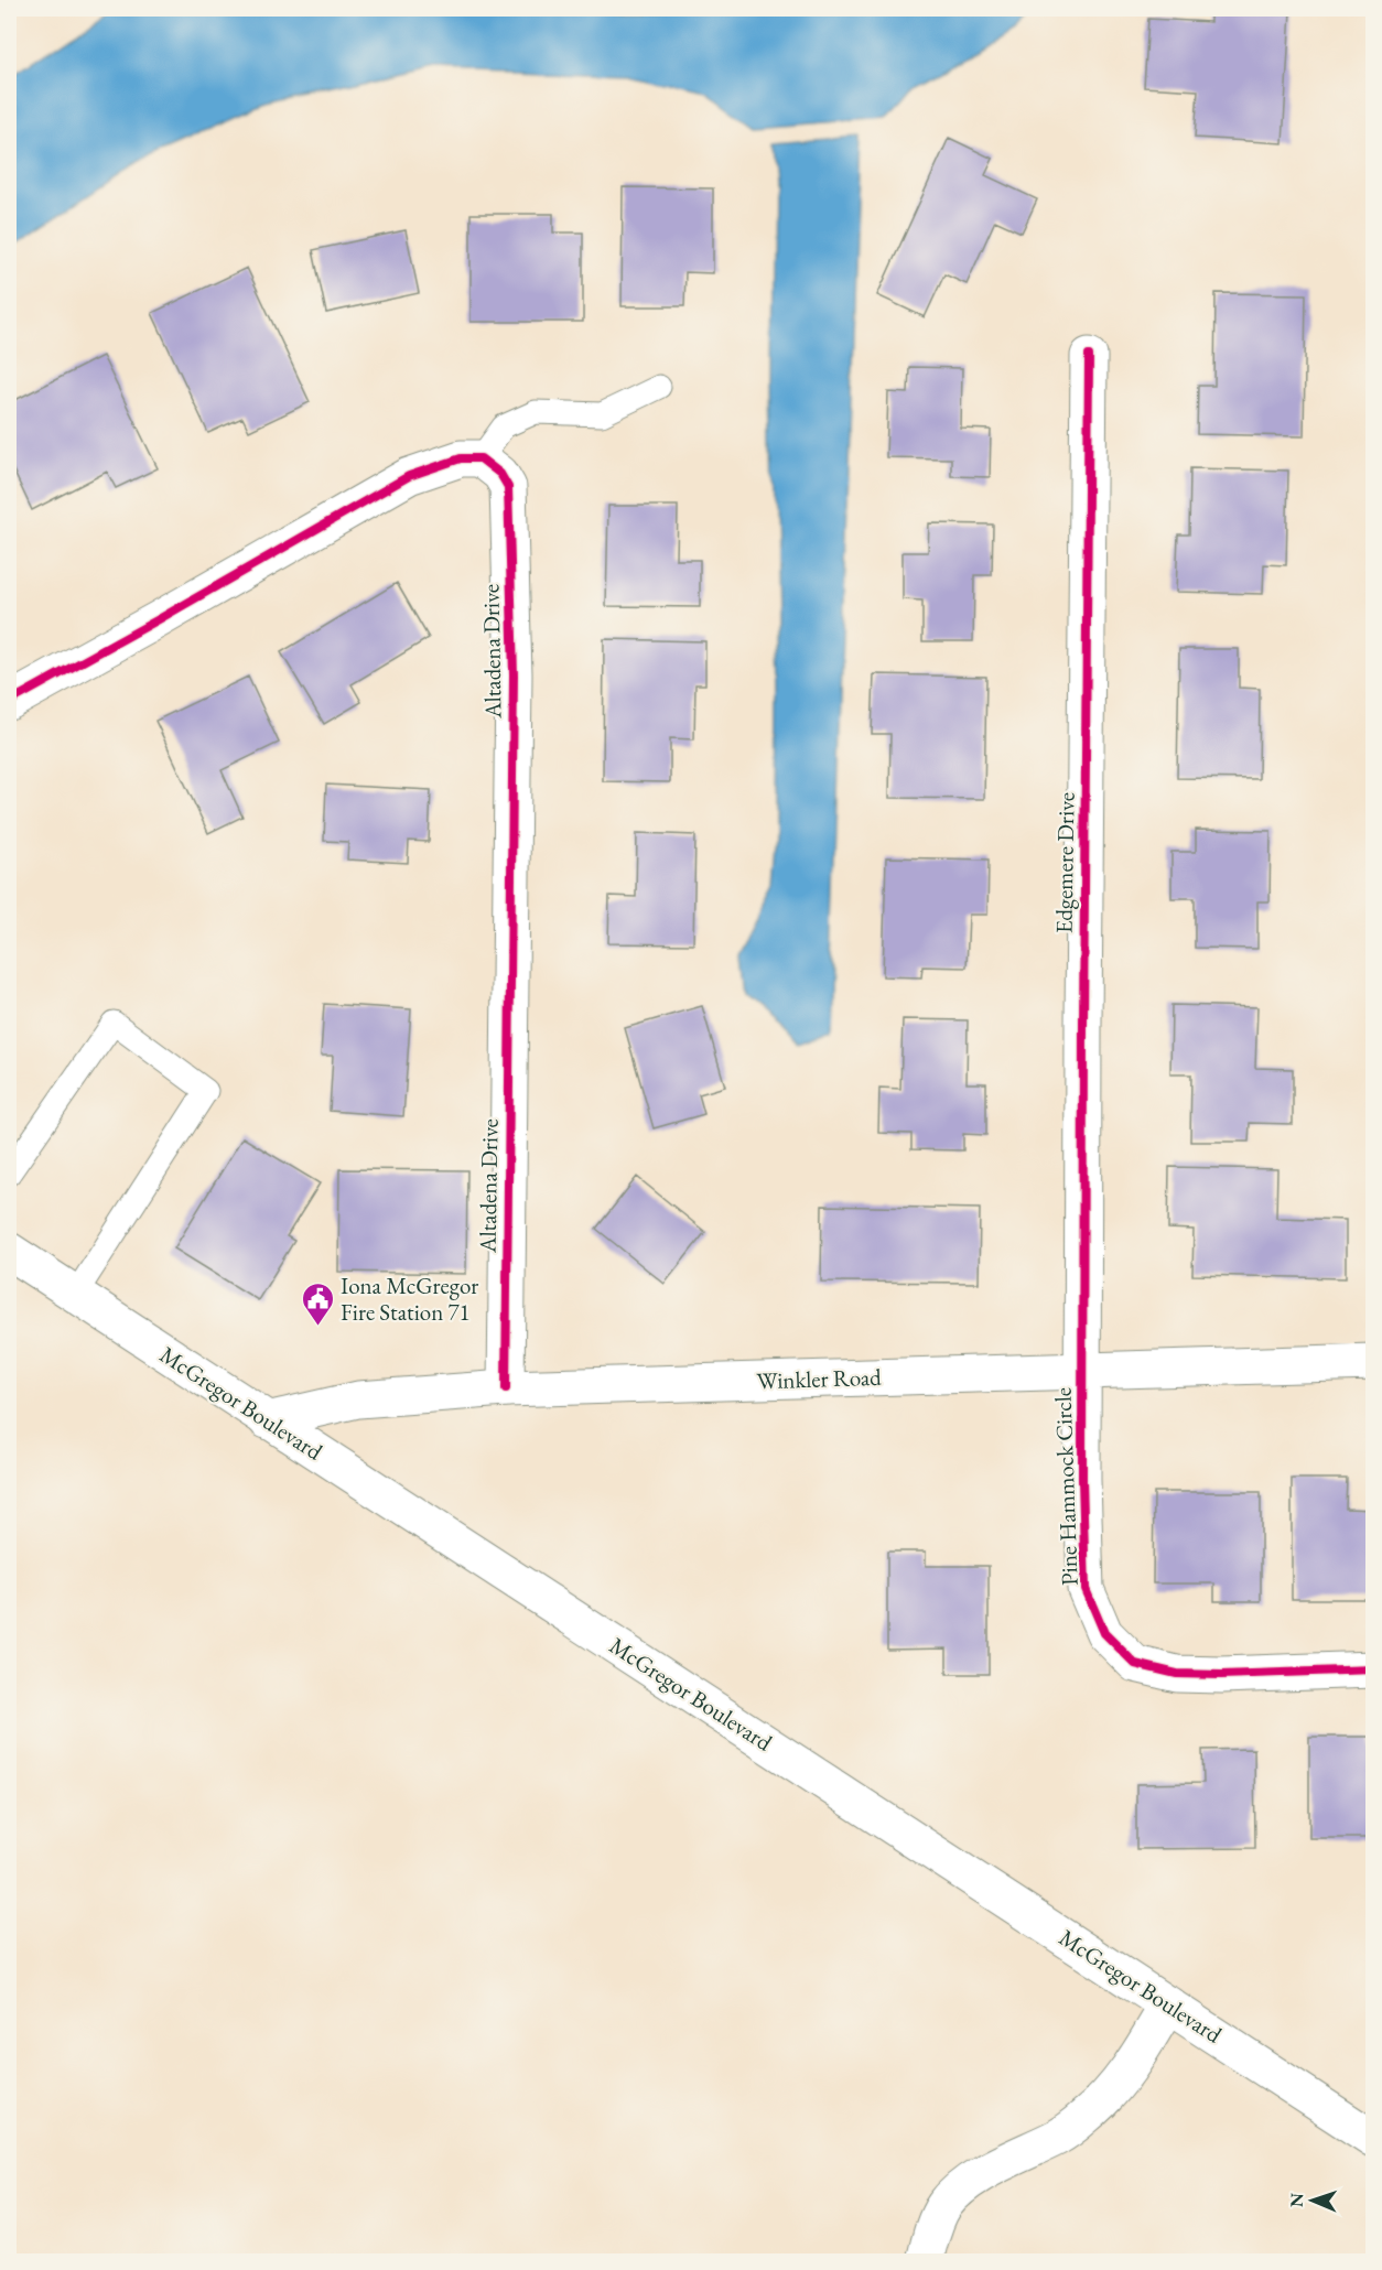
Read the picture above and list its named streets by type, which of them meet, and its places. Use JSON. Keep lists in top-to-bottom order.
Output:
{
  "streets": {
    "street": [
      "Altadena Drive",
      "Edgemere Drive",
      "Winkler Road",
      "McGregor Boulevard",
      "Pine Hammock Circle"
    ]
  },
  "crossings": [
    ["Altadena Drive", "Winkler Road"],
    ["Edgemere Drive", "Winkler Road"],
    ["Edgemere Drive", "Pine Hammock Circle"],
    ["Winkler Road", "McGregor Boulevard"],
    ["Winkler Road", "Pine Hammock Circle"]
  ],
  "places": {
    "public building": ["Iona McGregor Fire Station 71"]
  },
  "north": "left"
}
